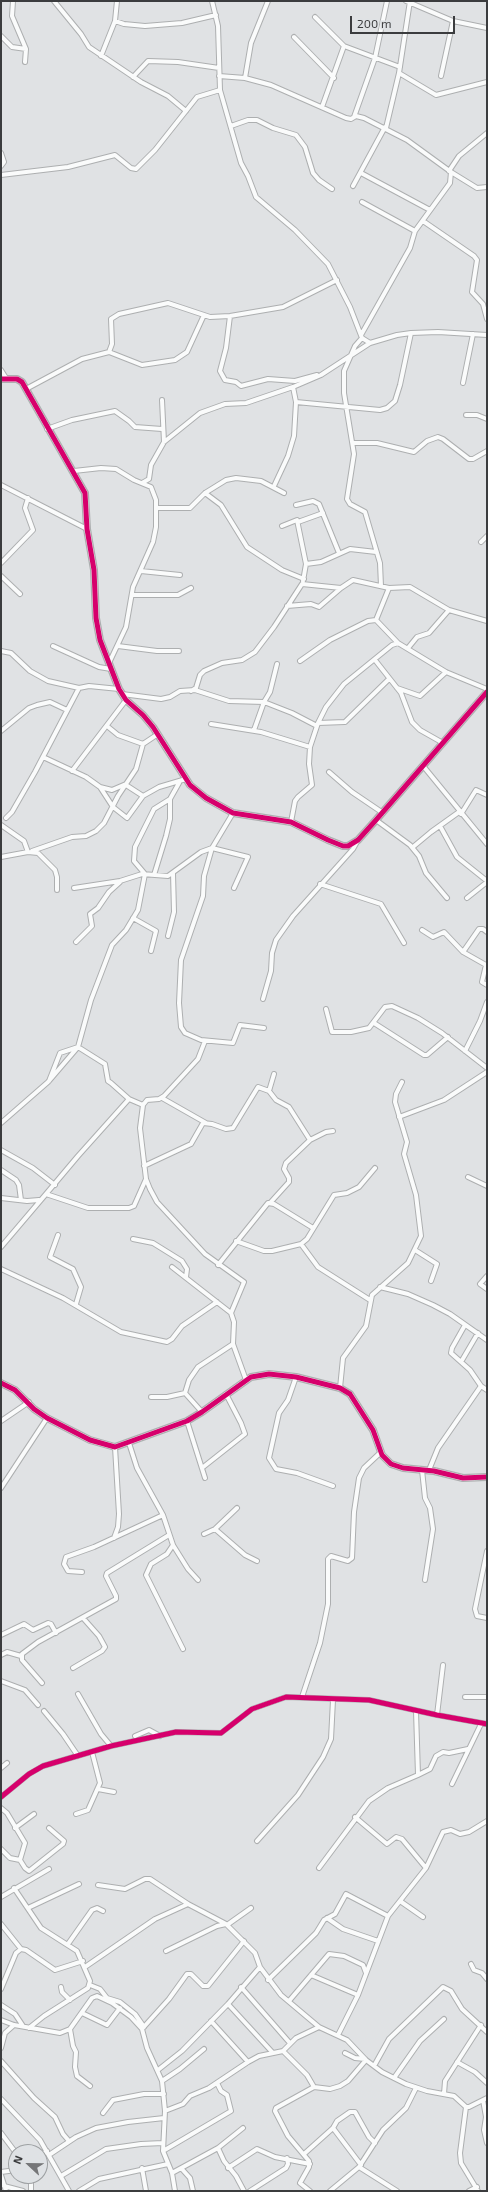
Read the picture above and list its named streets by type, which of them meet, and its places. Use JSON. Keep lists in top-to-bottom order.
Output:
{
  "scale_bar": "200 m",
  "north": "left"
}
